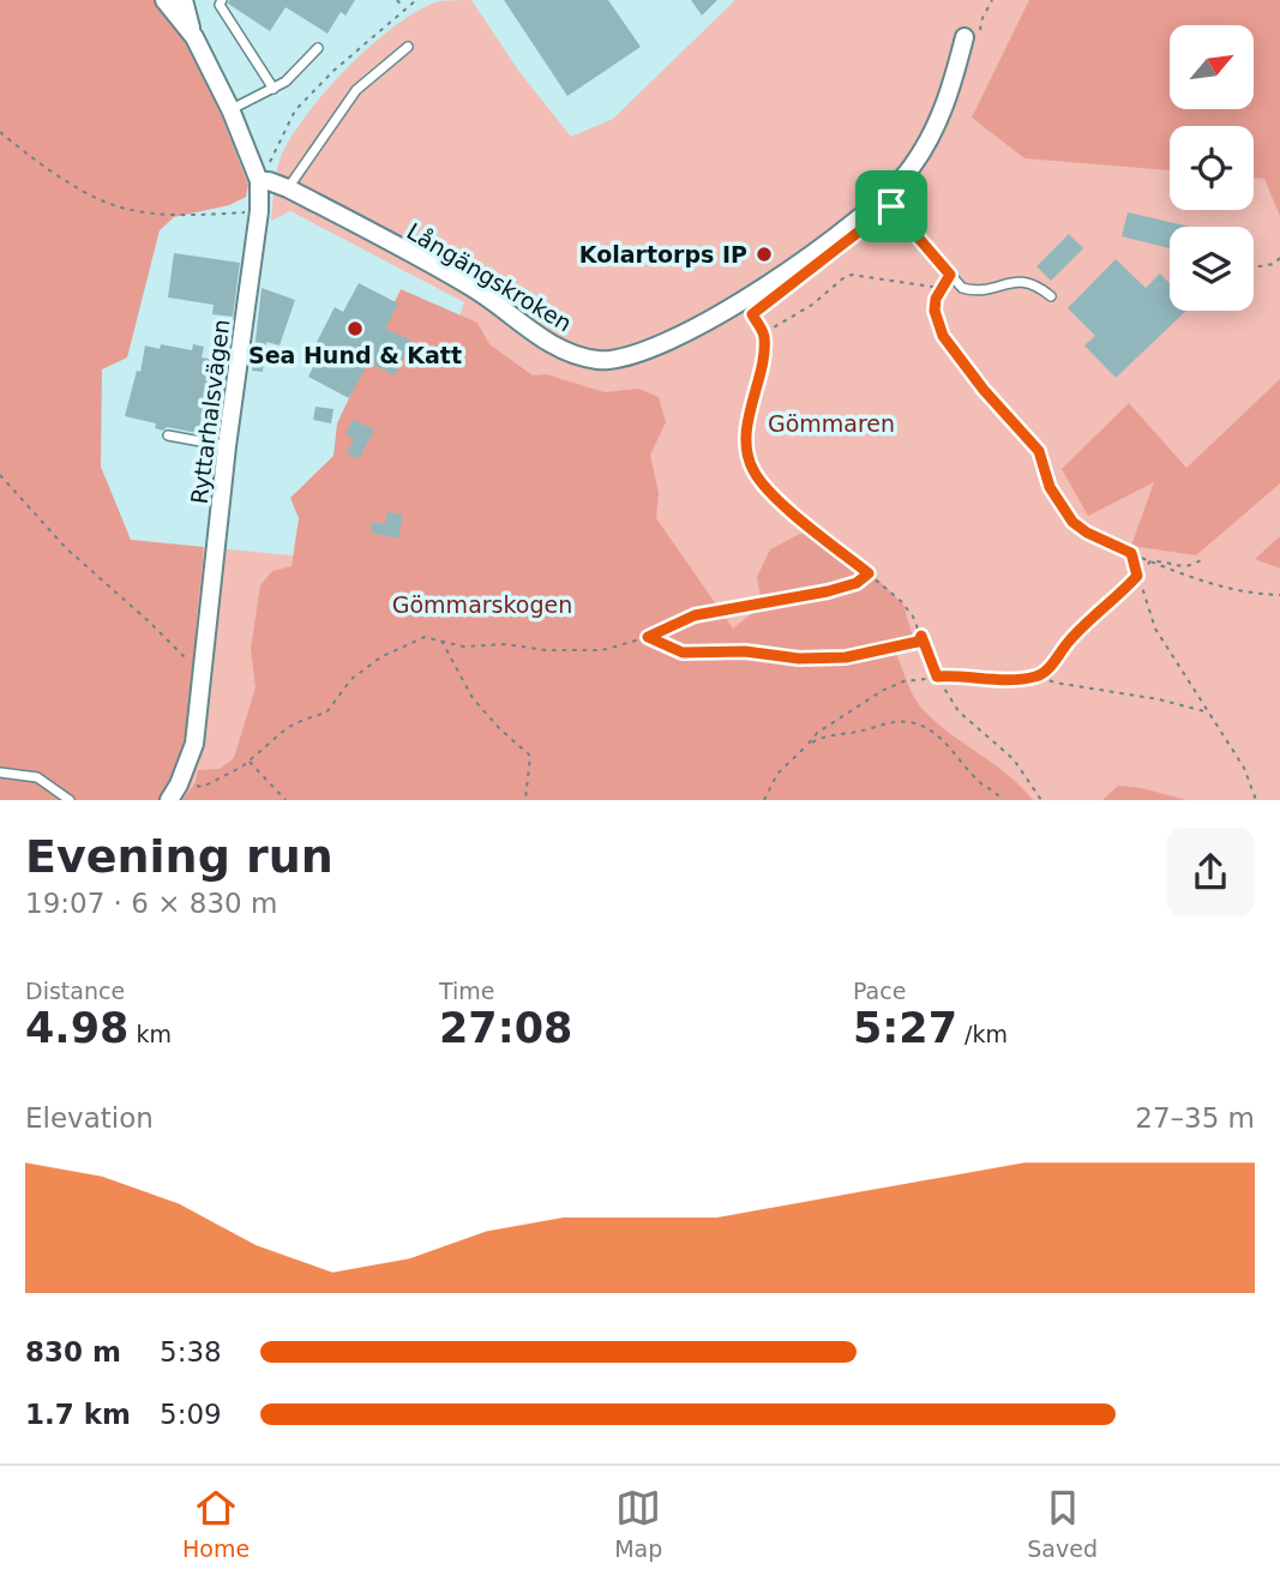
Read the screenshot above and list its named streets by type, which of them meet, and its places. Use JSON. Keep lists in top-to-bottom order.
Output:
{
  "streets": {
    "street": ["Långängskroken", "Ryttarhalsvägen"]
  },
  "crossings": [
    ["Långängskroken", "Ryttarhalsvägen"]
  ],
  "parks": ["Gömmaren", "Gömmarskogen"],
  "places": ["Kolartorps IP", "Sea Hund & Katt"],
  "north": "top right",
  "page": {
    "heading": ["Evening run", "19:07 · 6 × 830 m"],
    "stats": [
      ["Distance", "4.98 km"],
      ["Time", "27:08"],
      ["Pace", "5:27 /km"]
    ],
    "chart": ["Elevation", "27–35 m"],
    "list": [
      {
        "name": "830 m",
        "note": "5:38"
      },
      {
        "name": "1.7 km",
        "note": "5:09"
      }
    ],
    "tabs": ["Home", "Map", "Saved"]
  }
}
